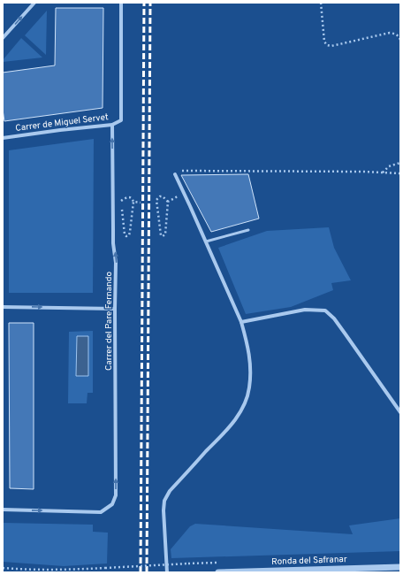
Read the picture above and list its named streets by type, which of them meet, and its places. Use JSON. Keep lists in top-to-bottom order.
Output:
{
  "streets": {
    "street": ["Carrer de Miguel Servet", "Carrer del Pare Fernando", "Ronda del Safranar"]
  },
  "crossings": [
    ["Carrer de Miguel Servet", "Carrer del Pare Fernando"]
  ],
  "one_way": ["Carrer del Pare Fernando"]
}
